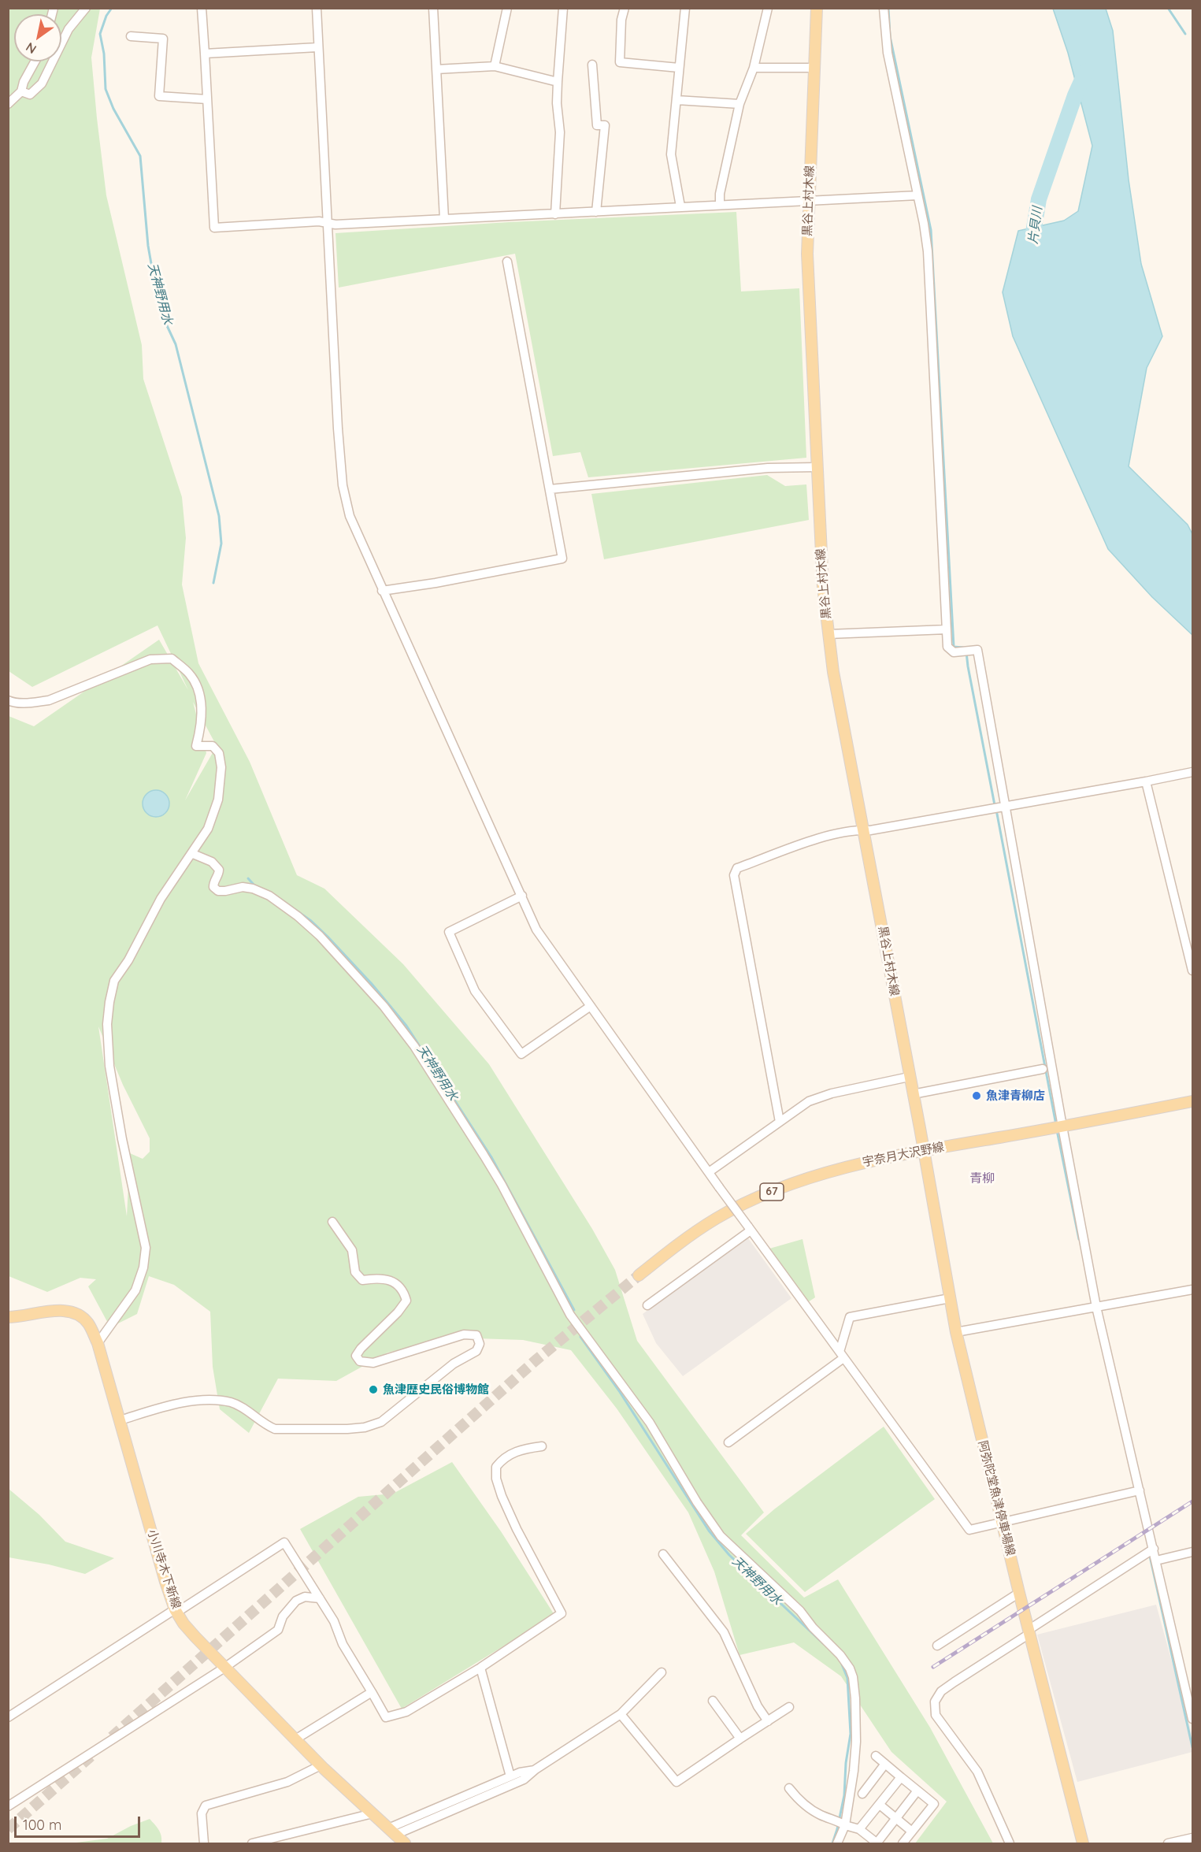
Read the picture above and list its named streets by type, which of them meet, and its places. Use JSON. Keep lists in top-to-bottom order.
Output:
{
  "streets": {
    "main road": [
      "黒谷上村木線",
      "宇奈月大沢野線",
      "67",
      "阿弥陀堂魚津停車場線",
      "小川寺木下新線"
    ]
  },
  "crossings": [
    ["黒谷上村木線", "宇奈月大沢野線"],
    ["黒谷上村木線", "阿弥陀堂魚津停車場線"],
    ["宇奈月大沢野線", "阿弥陀堂魚津停車場線"]
  ],
  "districts": ["青柳"],
  "water": ["片貝川", "天神野用水"],
  "places": ["魚津青柳店", "魚津歴史民俗博物館"],
  "scale_bar": "100 m",
  "north": "bottom left"
}
